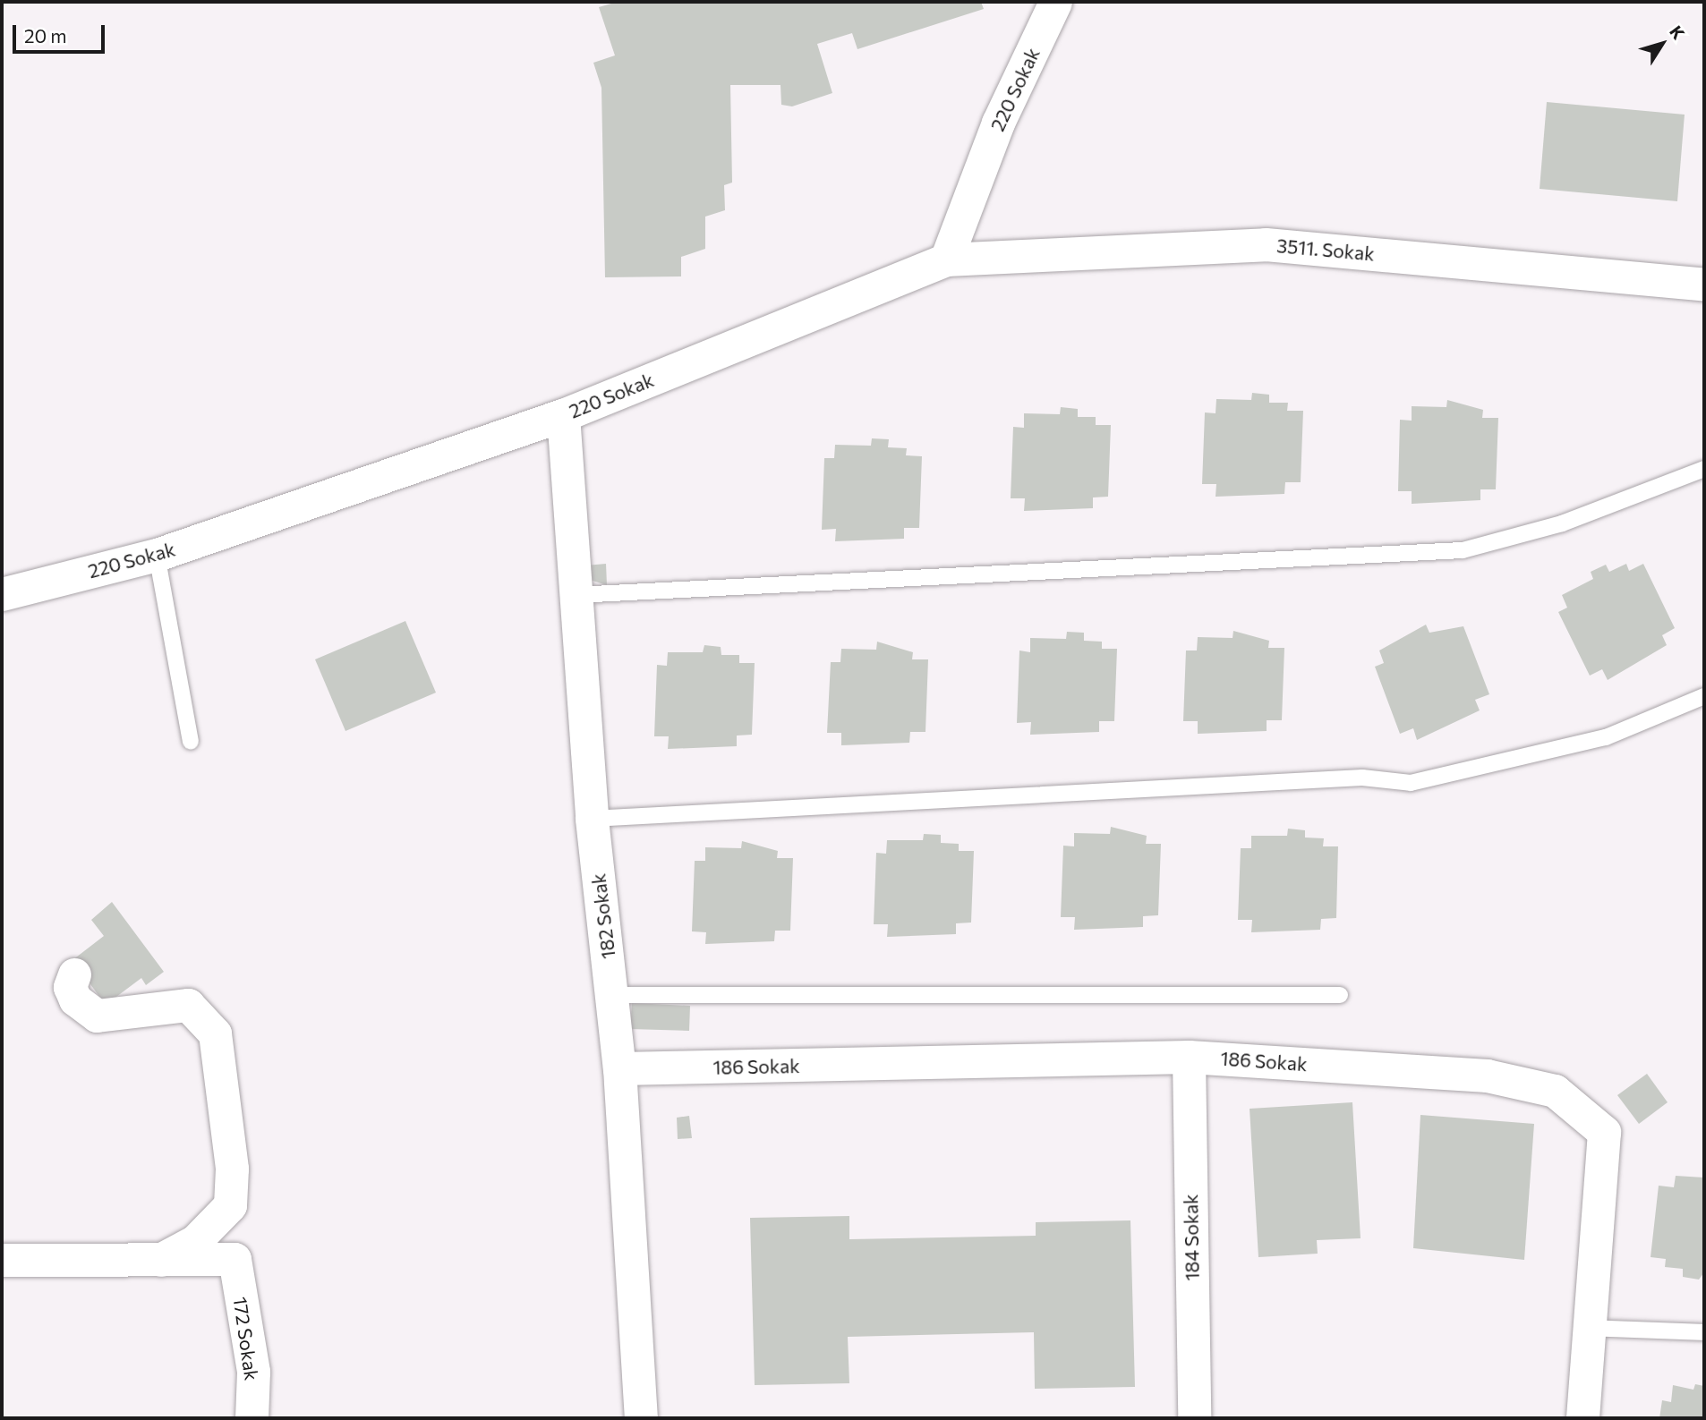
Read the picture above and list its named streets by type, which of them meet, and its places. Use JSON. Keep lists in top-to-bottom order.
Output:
{
  "streets": {
    "street": [
      "220 Sokak",
      "3511. Sokak",
      "182 Sokak",
      "186 Sokak",
      "184 Sokak",
      "172 Sokak"
    ]
  },
  "crossings": [
    ["220 Sokak", "3511. Sokak"],
    ["220 Sokak", "182 Sokak"],
    ["182 Sokak", "186 Sokak"],
    ["186 Sokak", "184 Sokak"]
  ],
  "scale_bar": "20 m",
  "north": "top right"
}
